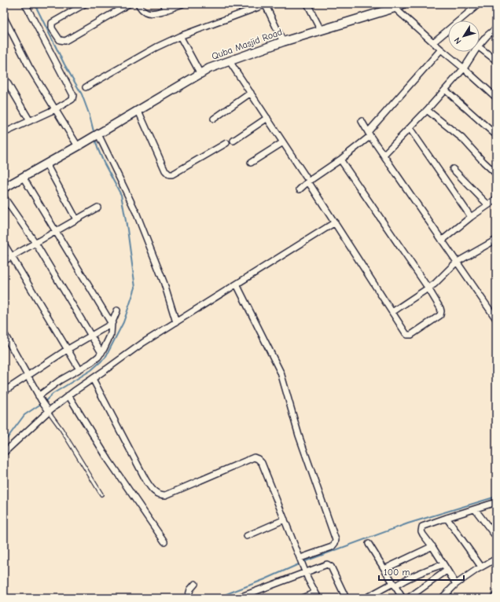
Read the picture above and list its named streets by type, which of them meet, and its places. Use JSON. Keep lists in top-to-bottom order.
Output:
{
  "streets": {
    "street": ["Quba Masjid Road"]
  },
  "scale_bar": "100 m",
  "north": "bottom left"
}
